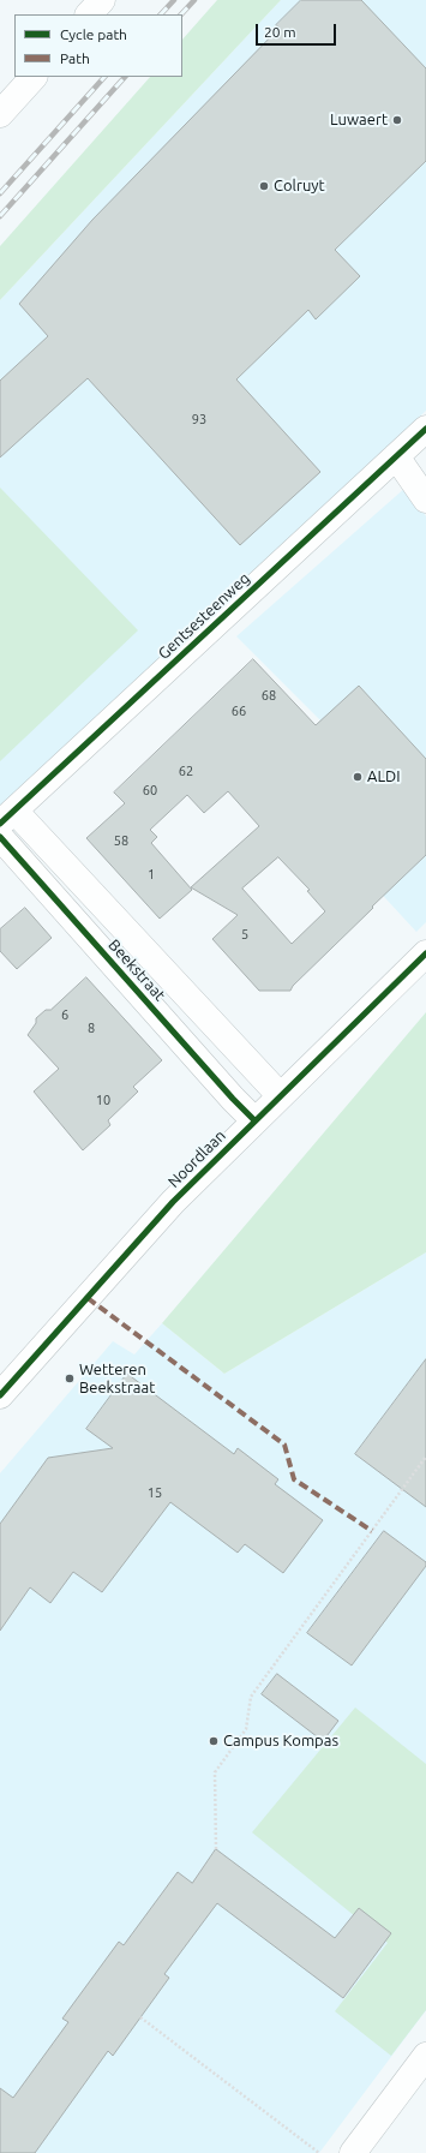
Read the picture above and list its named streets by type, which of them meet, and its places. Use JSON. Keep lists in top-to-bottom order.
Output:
{
  "streets": {
    "street": ["Gentsesteenweg", "Beekstraat", "Noordlaan"]
  },
  "crossings": [
    ["Gentsesteenweg", "Beekstraat"],
    ["Beekstraat", "Noordlaan"]
  ],
  "places": [
    "Luwaert",
    "Colruyt",
    "ALDI",
    "Wetteren Beekstraat",
    "Campus Kompas"
  ],
  "house_numbers": [
    "93",
    "68",
    "66",
    "62",
    "60",
    "58",
    "1",
    "5",
    "6",
    "8",
    "10",
    "15"
  ],
  "legend": ["Cycle path", "Path"],
  "scale_bar": "20 m"
}
